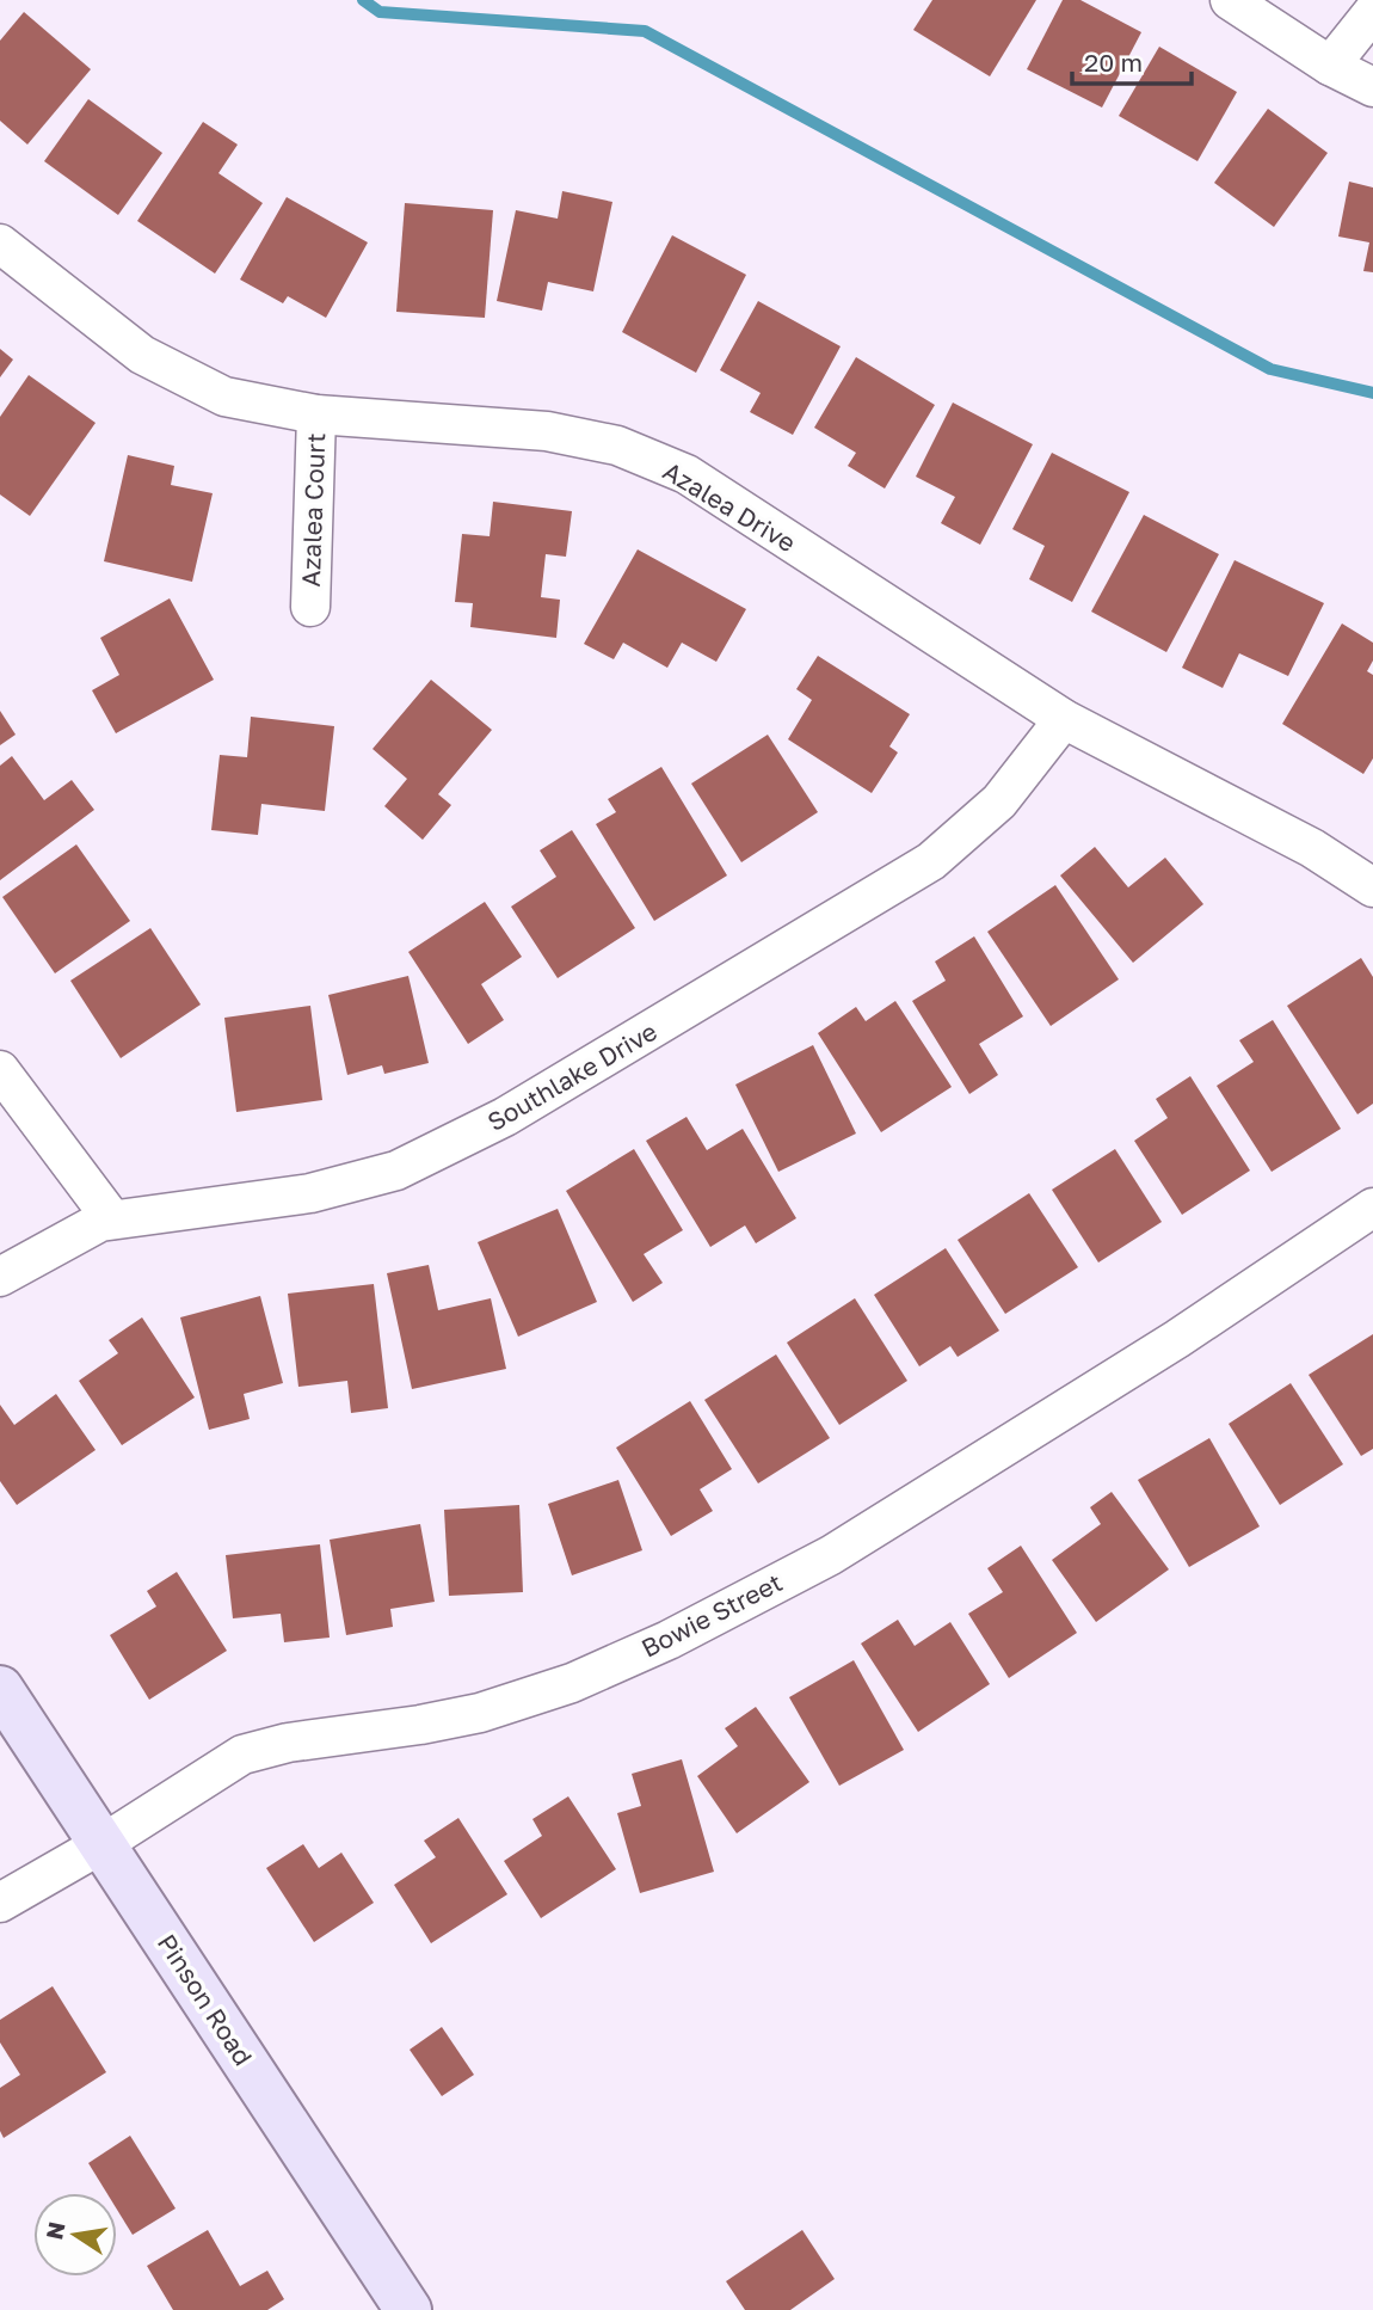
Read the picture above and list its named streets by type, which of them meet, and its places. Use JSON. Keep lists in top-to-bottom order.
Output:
{
  "streets": {
    "main road": ["Pinson Road"],
    "street": [
      "Azalea Drive",
      "Azalea Court",
      "Southlake Drive",
      "Bowie Street"
    ]
  },
  "crossings": [
    ["Azalea Drive", "Azalea Court"],
    ["Azalea Drive", "Southlake Drive"],
    ["Bowie Street", "Pinson Road"]
  ],
  "scale_bar": "20 m",
  "north": "left"
}
